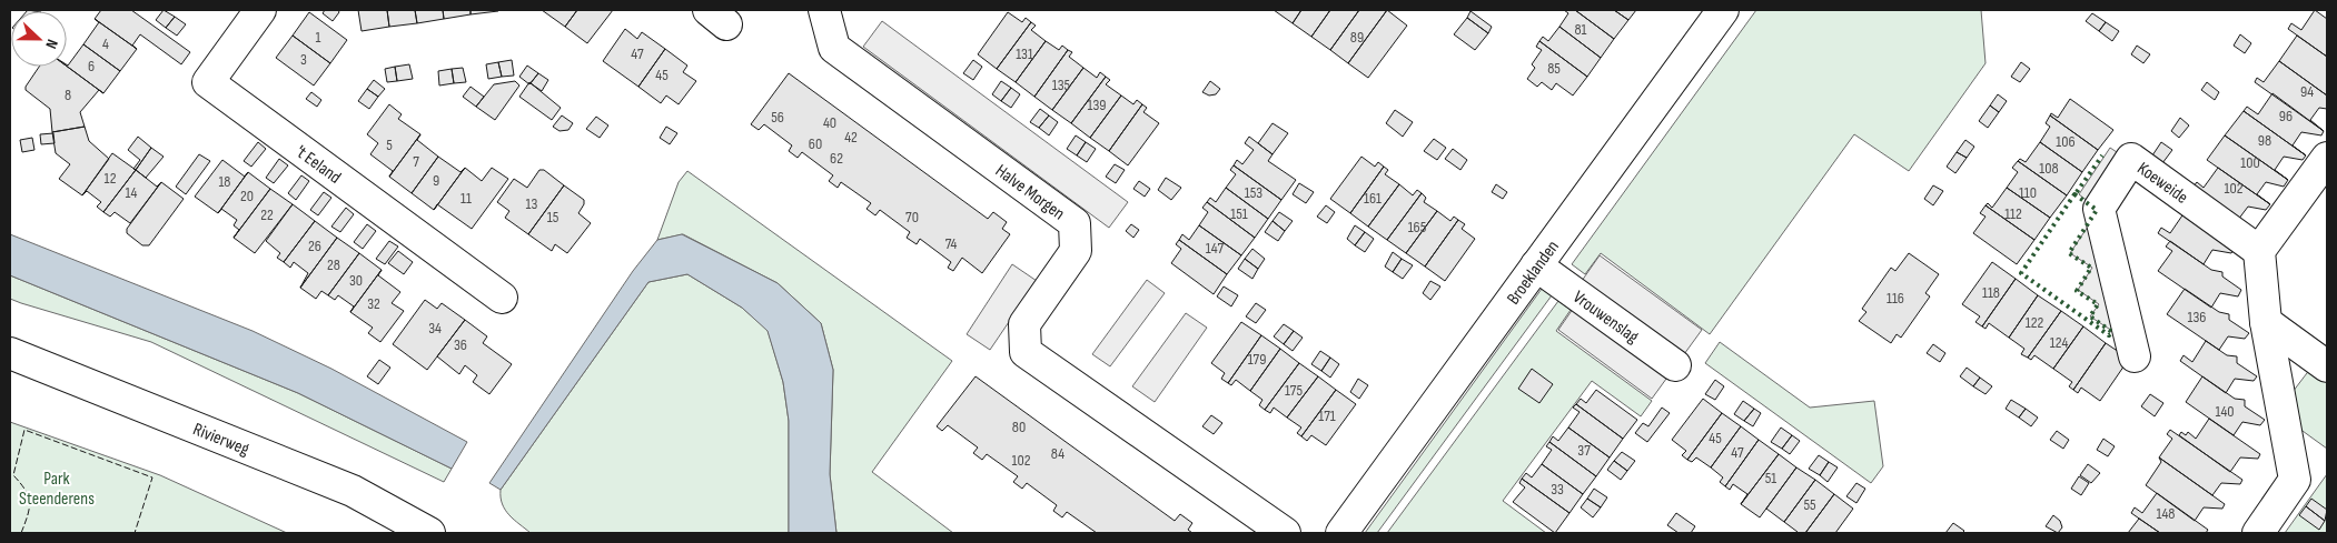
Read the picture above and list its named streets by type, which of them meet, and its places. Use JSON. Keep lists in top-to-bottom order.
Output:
{
  "streets": {
    "street": [
      "'t Eeland",
      "Koeweide",
      "Halve Morgen",
      "Broeklanden",
      "Vrouwenslag",
      "Rivierweg"
    ]
  },
  "crossings": [
    ["Broeklanden", "Vrouwenslag"]
  ],
  "parks": ["Park Steenderens"],
  "house_numbers": [
    "81",
    "1",
    "89",
    "4",
    "47",
    "131",
    "3",
    "6",
    "85",
    "45",
    "135",
    "94",
    "8",
    "139",
    "96",
    "56",
    "40",
    "42",
    "98",
    "106",
    "60",
    "5",
    "62",
    "7",
    "100",
    "108",
    "12",
    "9",
    "18",
    "102",
    "14",
    "153",
    "110",
    "20",
    "11",
    "161",
    "13",
    "151",
    "112",
    "22",
    "15",
    "70",
    "165",
    "74",
    "26",
    "147",
    "28",
    "30",
    "118",
    "116",
    "32",
    "136",
    "122",
    "34",
    "124",
    "36",
    "179",
    "175",
    "140",
    "171",
    "80",
    "45",
    "37",
    "47",
    "84",
    "102",
    "51",
    "33",
    "55",
    "148"
  ],
  "north": "right"
}
